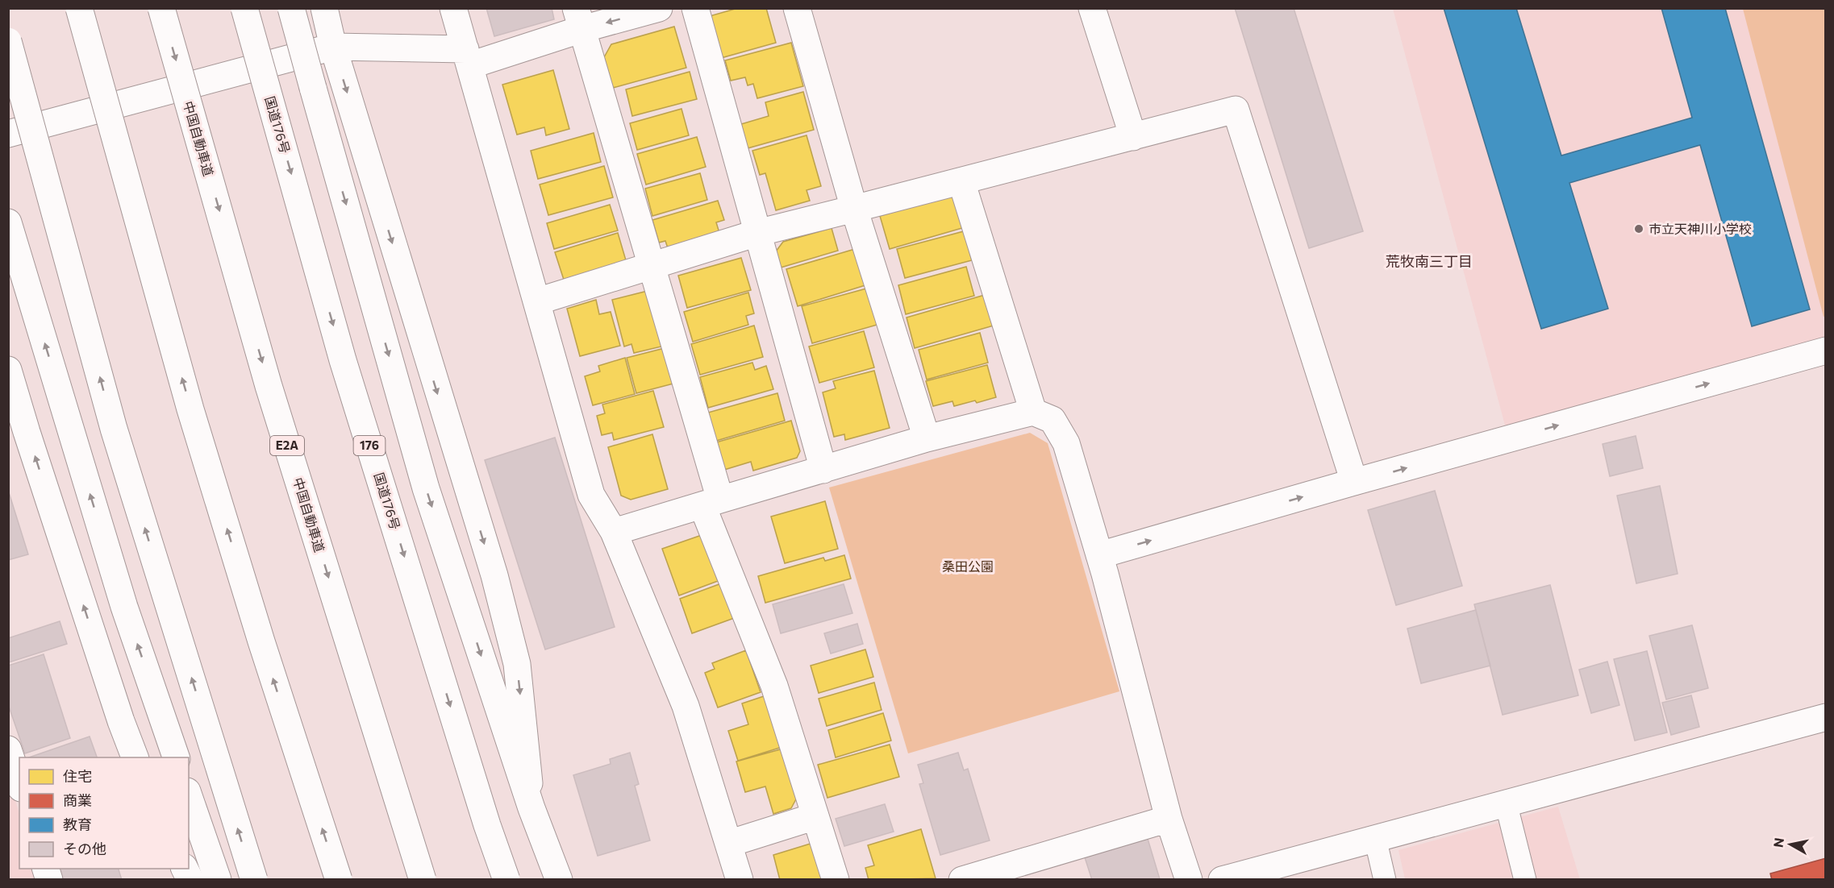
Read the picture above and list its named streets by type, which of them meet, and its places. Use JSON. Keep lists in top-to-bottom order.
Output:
{
  "streets": {
    "main road": [
      "国道176号",
      "中国自動車道",
      "E2A",
      "176"
    ]
  },
  "districts": ["荒牧南三丁目"],
  "parks": ["桑田公園"],
  "places": ["市立天神川小学校"],
  "legend": [
    "住宅",
    "商業",
    "教育",
    "その他"
  ],
  "north": "left"
}
